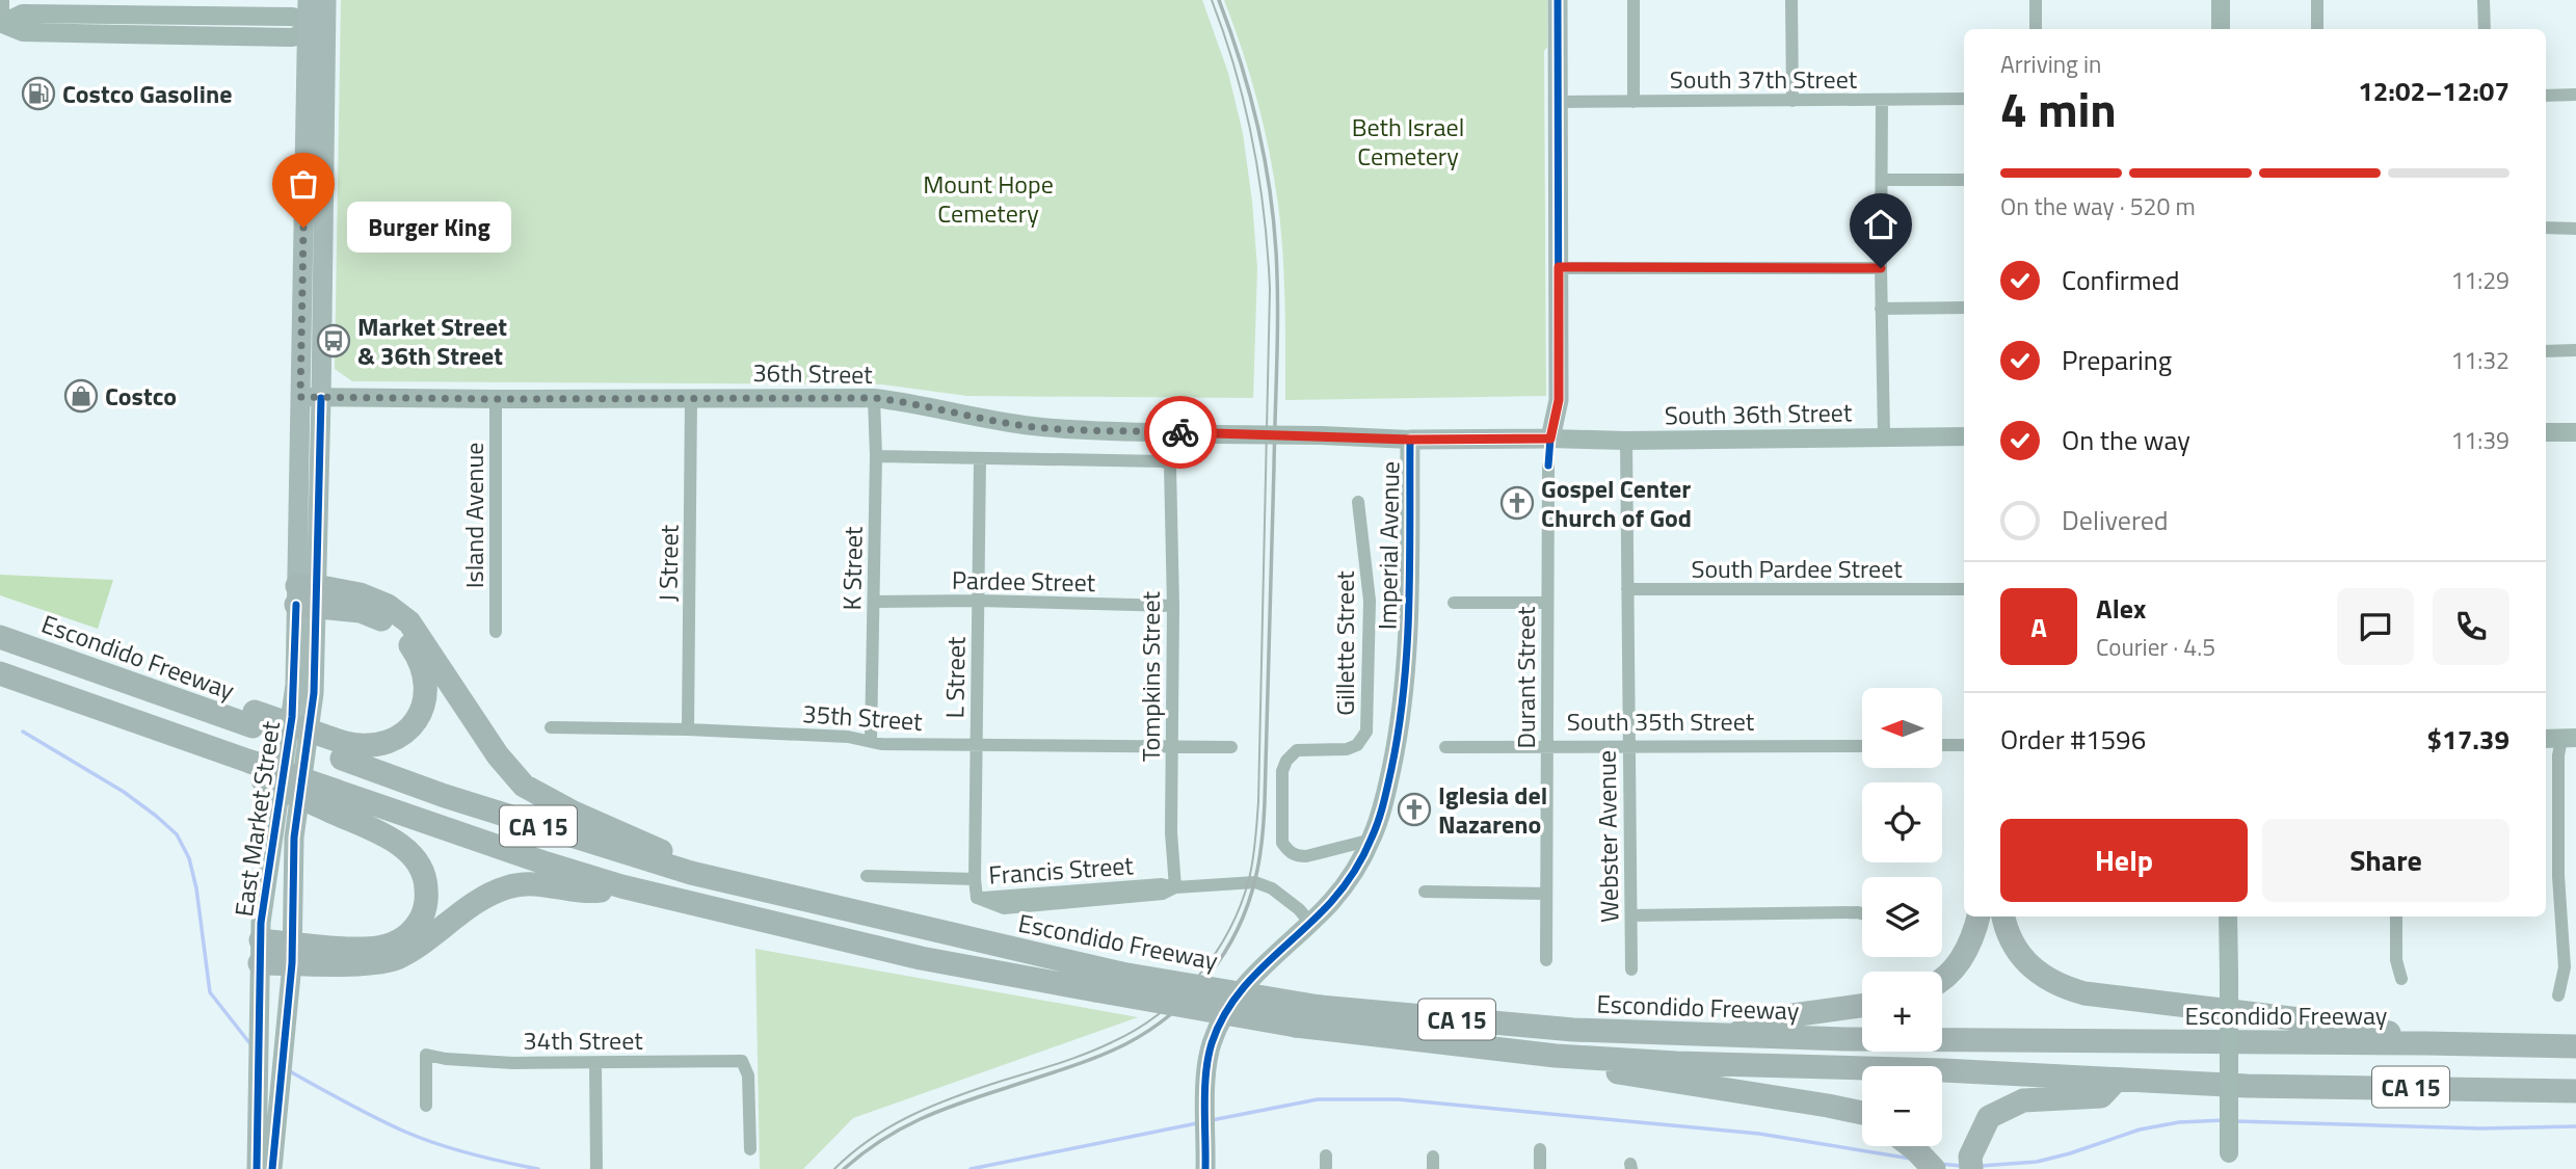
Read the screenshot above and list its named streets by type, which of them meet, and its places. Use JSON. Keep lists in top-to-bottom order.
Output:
{
  "streets": {
    "highway": ["Escondido Freeway", "CA 15"],
    "main road": [
      "36th Street",
      "South 36th Street",
      "Imperial Avenue",
      "East Market Street"
    ],
    "street": [
      "South 37th Street",
      "Island Avenue",
      "J Street",
      "K Street",
      "South Pardee Street",
      "Pardee Street",
      "Gillette Street",
      "Tompkins Street",
      "L Street",
      "Durant Street",
      "35th Street",
      "South 35th Street",
      "Webster Avenue",
      "Francis Street",
      "34th Street"
    ]
  },
  "crossings": [
    ["36th Street", "Island Avenue"],
    ["36th Street", "Imperial Avenue"],
    ["36th Street", "J Street"],
    ["36th Street", "K Street"],
    ["36th Street", "East Market Street"],
    ["South 36th Street", "Imperial Avenue"],
    ["South 36th Street", "Webster Avenue"],
    ["Imperial Avenue", "Gillette Street"],
    ["Imperial Avenue", "Francis Street"],
    ["J Street", "35th Street"],
    ["K Street", "Pardee Street"],
    ["K Street", "35th Street"],
    ["South Pardee Street", "Webster Avenue"],
    ["Pardee Street", "Tompkins Street"],
    ["Pardee Street", "L Street"],
    ["Tompkins Street", "L Street"],
    ["Tompkins Street", "35th Street"],
    ["Tompkins Street", "Francis Street"],
    ["L Street", "35th Street"],
    ["L Street", "Francis Street"],
    ["Durant Street", "South 35th Street"],
    ["South 35th Street", "Webster Avenue"]
  ],
  "parks": ["Beth Israel Cemetery", "Mount Hope Cemetery"],
  "places": {
    "fuel station": ["Costco Gasoline"],
    "other": ["Burger King"],
    "bus stop": ["Market Street & 36th Street"],
    "shop": ["Costco"],
    "church": ["Gospel Center Church of God", "Iglesia del Nazareno"]
  },
  "north": "left",
  "page": {
    "heading": ["4 min", "Arriving in", "12:02–12:07"],
    "panel": [
      "Alex",
      "Courier · 4.5",
      "Order #1596",
      "$17.39"
    ],
    "bar": "On the way · 520 m",
    "bubble": "Burger King",
    "list": [
      ["Confirmed", "11:29"],
      ["Preparing", "11:32"],
      ["On the way", "11:39"],
      "Delivered"
    ],
    "round": "A",
    "map_buttons": ["+", "−"],
    "buttons": ["Help", "Share"]
  }
}
